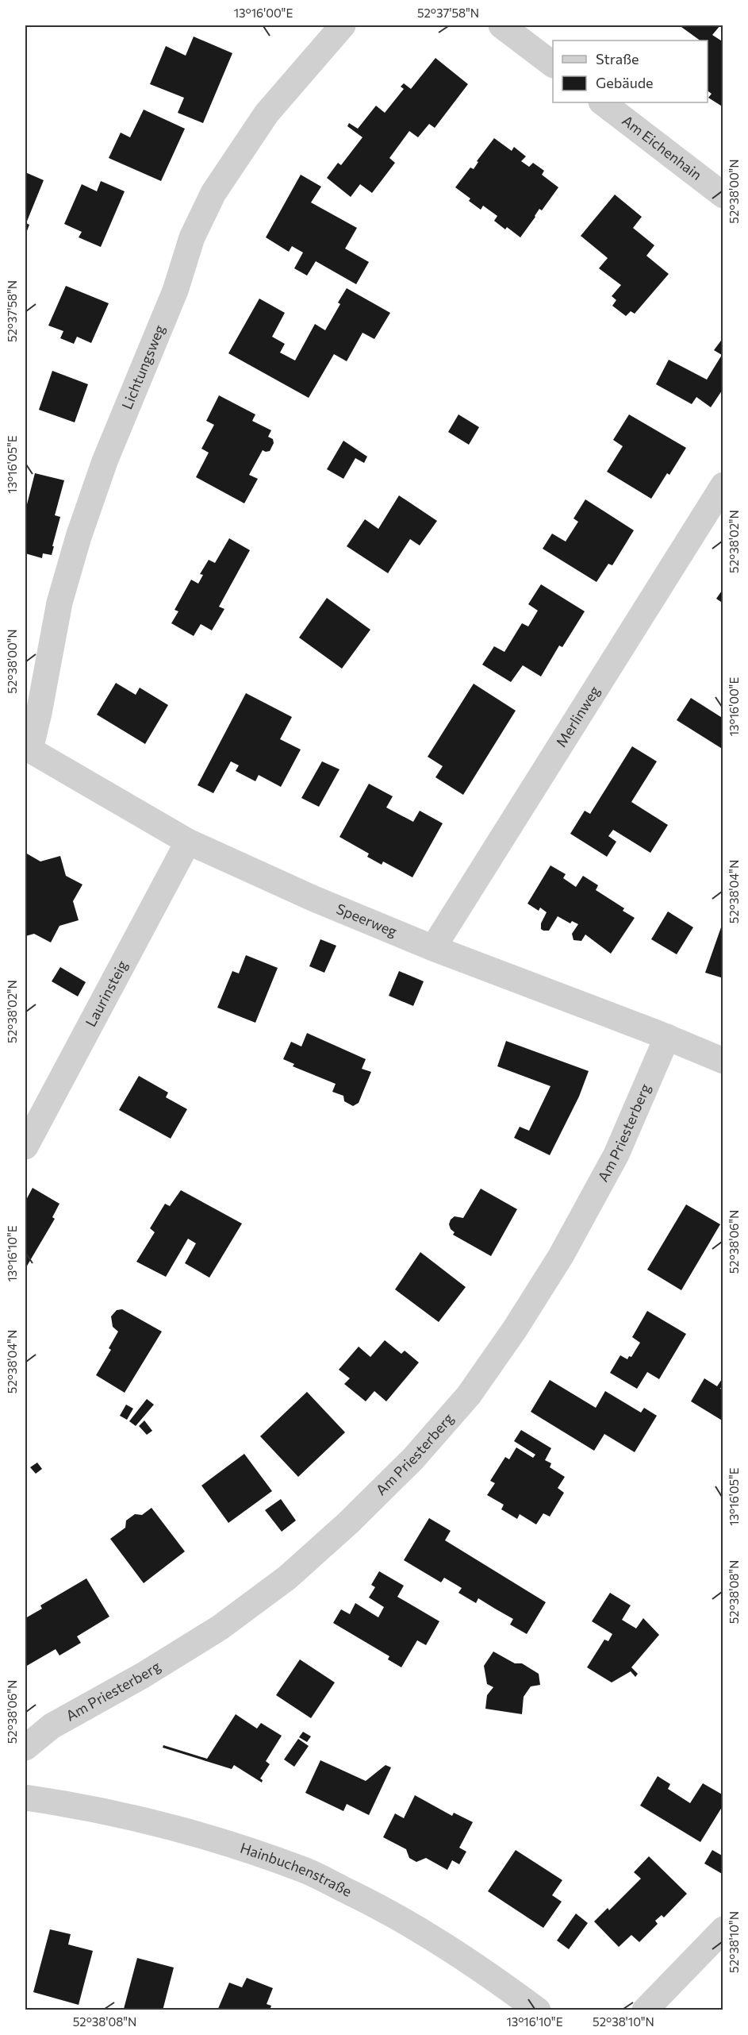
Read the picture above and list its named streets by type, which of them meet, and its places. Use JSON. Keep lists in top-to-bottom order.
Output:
{
  "streets": {
    "street": [
      "Am Eichenhain",
      "Lichtungsweg",
      "Merlinweg",
      "Speerweg",
      "Laurinsteig",
      "Am Priesterberg",
      "Hainbuchenstraße"
    ]
  },
  "crossings": [
    ["Lichtungsweg", "Speerweg"],
    ["Merlinweg", "Speerweg"],
    ["Speerweg", "Laurinsteig"],
    ["Speerweg", "Am Priesterberg"]
  ],
  "legend": ["Straße", "Gebäude"],
  "coordinates": [
    "13°16'00\"E",
    "52°37'58\"N",
    "52°38'00\"N",
    "13°16'05\"E",
    "52°38'02\"N",
    "52°38'04\"N",
    "52°38'06\"N",
    "13°16'10\"E",
    "52°38'08\"N",
    "52°38'10\"N"
  ]
}
